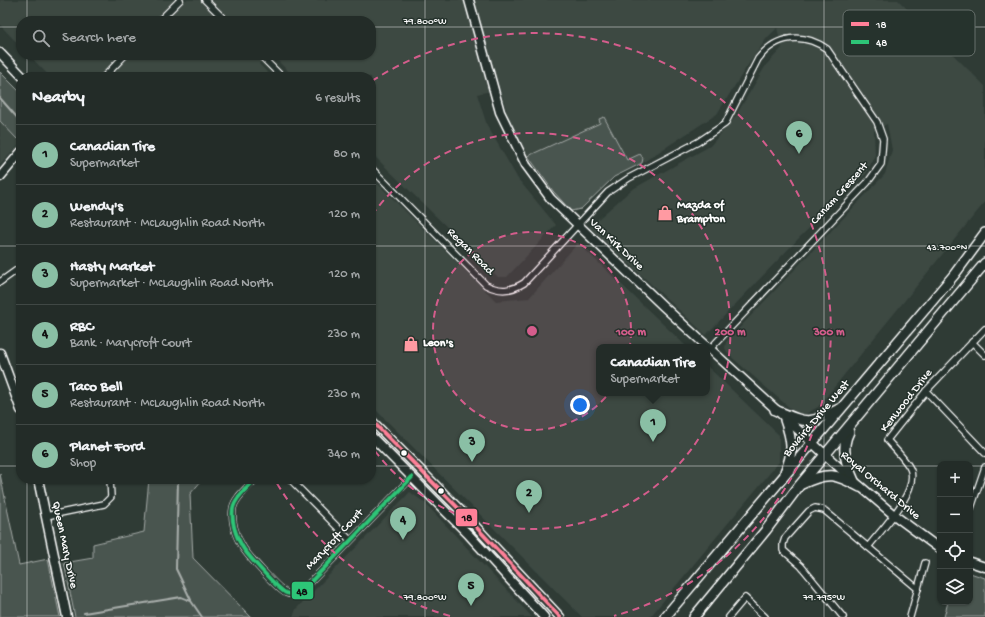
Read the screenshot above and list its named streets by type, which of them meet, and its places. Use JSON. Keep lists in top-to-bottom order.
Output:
{
  "streets": {
    "main road": ["Bovaird Drive West"],
    "street": [
      "Canam Crescent",
      "Van Kirk Drive",
      "Regan Road",
      "Kenwood Drive",
      "Royal Orchard Drive",
      "Marycroft Court",
      "Queen Mary Drive"
    ]
  },
  "crossings": [
    ["Canam Crescent", "Van Kirk Drive"],
    ["Canam Crescent", "Regan Road"],
    ["Van Kirk Drive", "Regan Road"],
    ["Van Kirk Drive", "Bovaird Drive West"],
    ["Van Kirk Drive", "Royal Orchard Drive"],
    ["Kenwood Drive", "Royal Orchard Drive"]
  ],
  "places": {
    "shop": ["Mazda of Brampton", "Leon's"]
  },
  "lines": ["transit line 18", "transit line 48"],
  "legend": ["18", "48"],
  "page": {
    "search": "Search here",
    "heading": ["Nearby", "6 results"],
    "pins": [
      "6",
      "1",
      "3",
      "2",
      "4",
      "5"
    ],
    "list": [
      {
        "mark": "1",
        "name": "Canadian Tire",
        "note": "Supermarket",
        "value": "80 m"
      },
      {
        "mark": "2",
        "name": "Wendy's",
        "note": "Restaurant · McLaughlin Road North",
        "value": "120 m"
      },
      {
        "mark": "3",
        "name": "Hasty Market",
        "note": "Supermarket · McLaughlin Road North",
        "value": "120 m"
      },
      {
        "mark": "4",
        "name": "RBC",
        "note": "Bank · Marycroft Court",
        "value": "230 m"
      },
      {
        "mark": "5",
        "name": "Taco Bell",
        "note": "Restaurant · McLaughlin Road North",
        "value": "230 m"
      },
      {
        "mark": "6",
        "name": "Planet Ford",
        "note": "Shop",
        "value": "340 m"
      }
    ],
    "popup": ["Canadian Tire", "Supermarket"],
    "map_buttons": ["+", "−"]
  },
  "coordinates": ["79.800°W", "43.700°N", "79.795°W"],
  "rings": ["100 m", "200 m", "300 m"]
}
